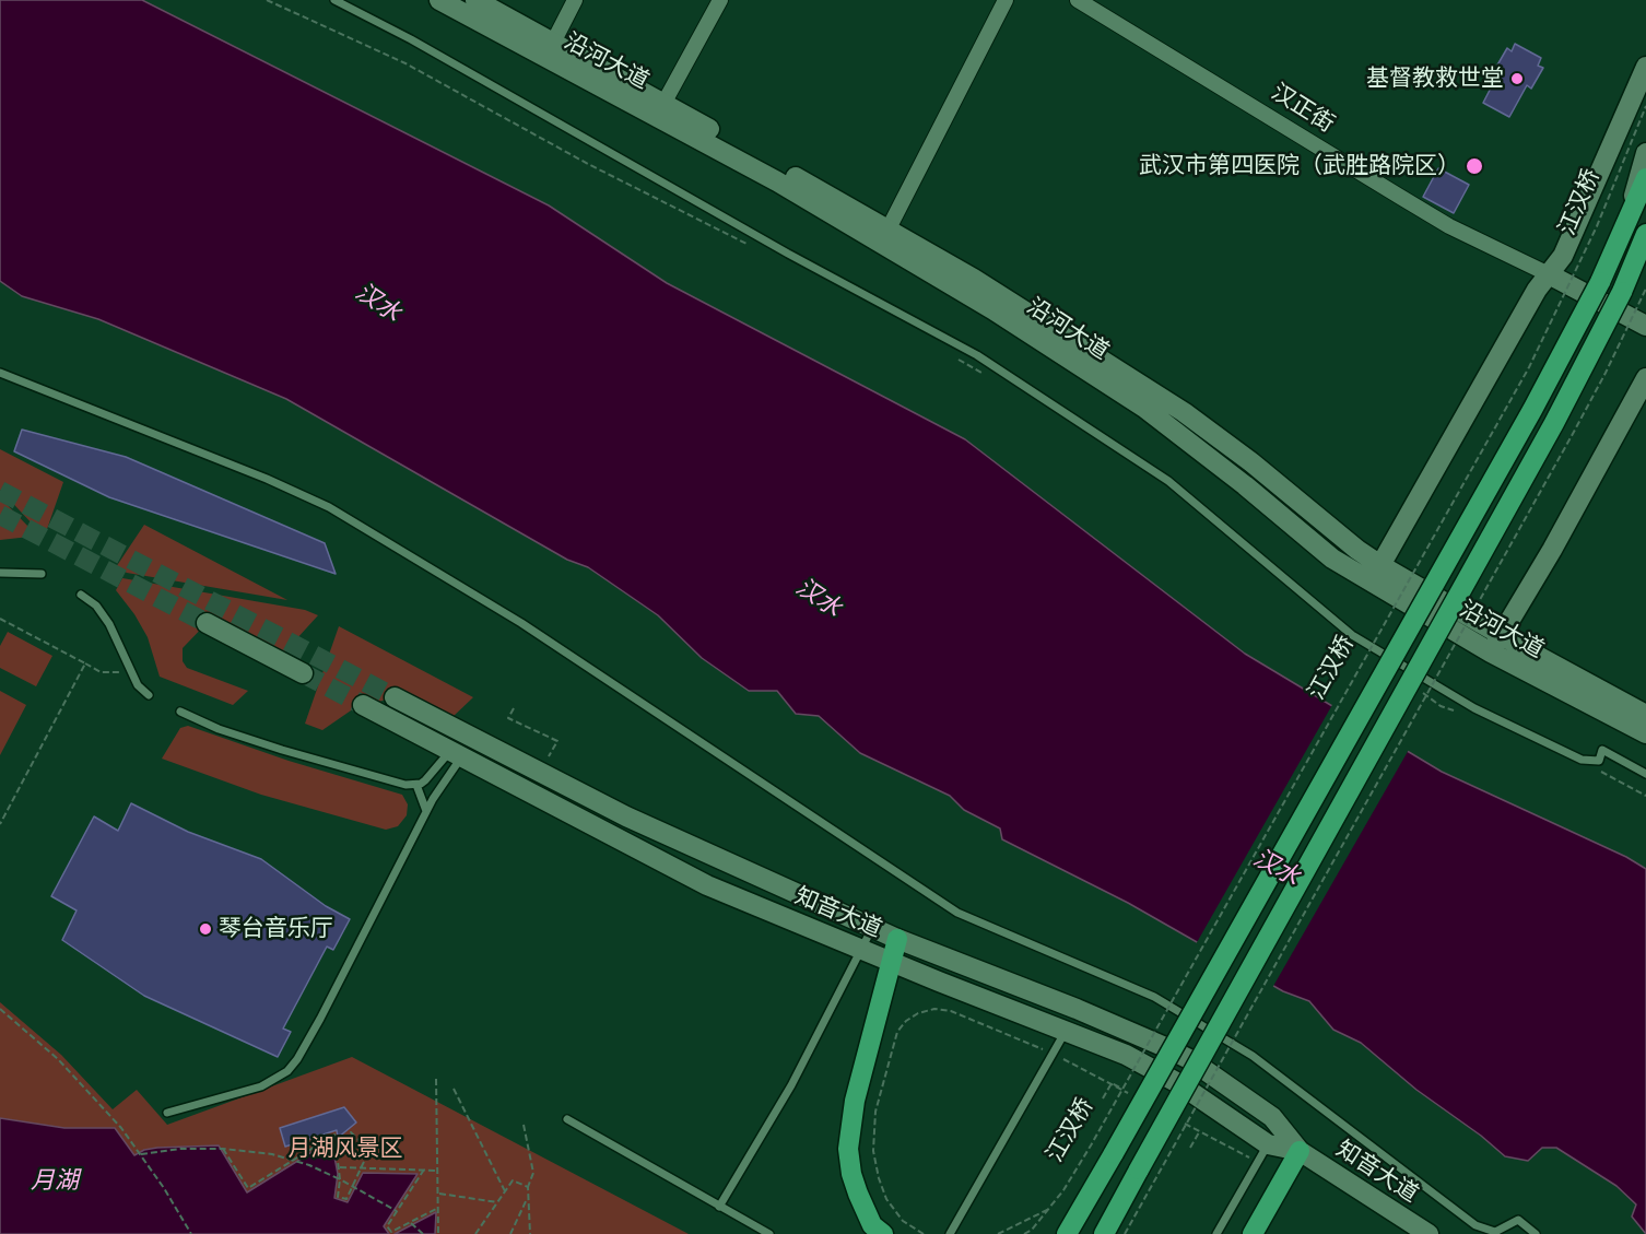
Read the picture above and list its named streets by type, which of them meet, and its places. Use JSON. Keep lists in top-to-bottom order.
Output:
{
  "streets": {
    "main road": [
      "沿河大道",
      "汉正街",
      "江汉桥",
      "知音大道"
    ]
  },
  "water": ["汉水", "月湖"],
  "parks": ["月湖风景区"],
  "places": ["基督教救世堂", "武汉市第四医院（武胜路院区）", "琴台音乐厅"]
}
